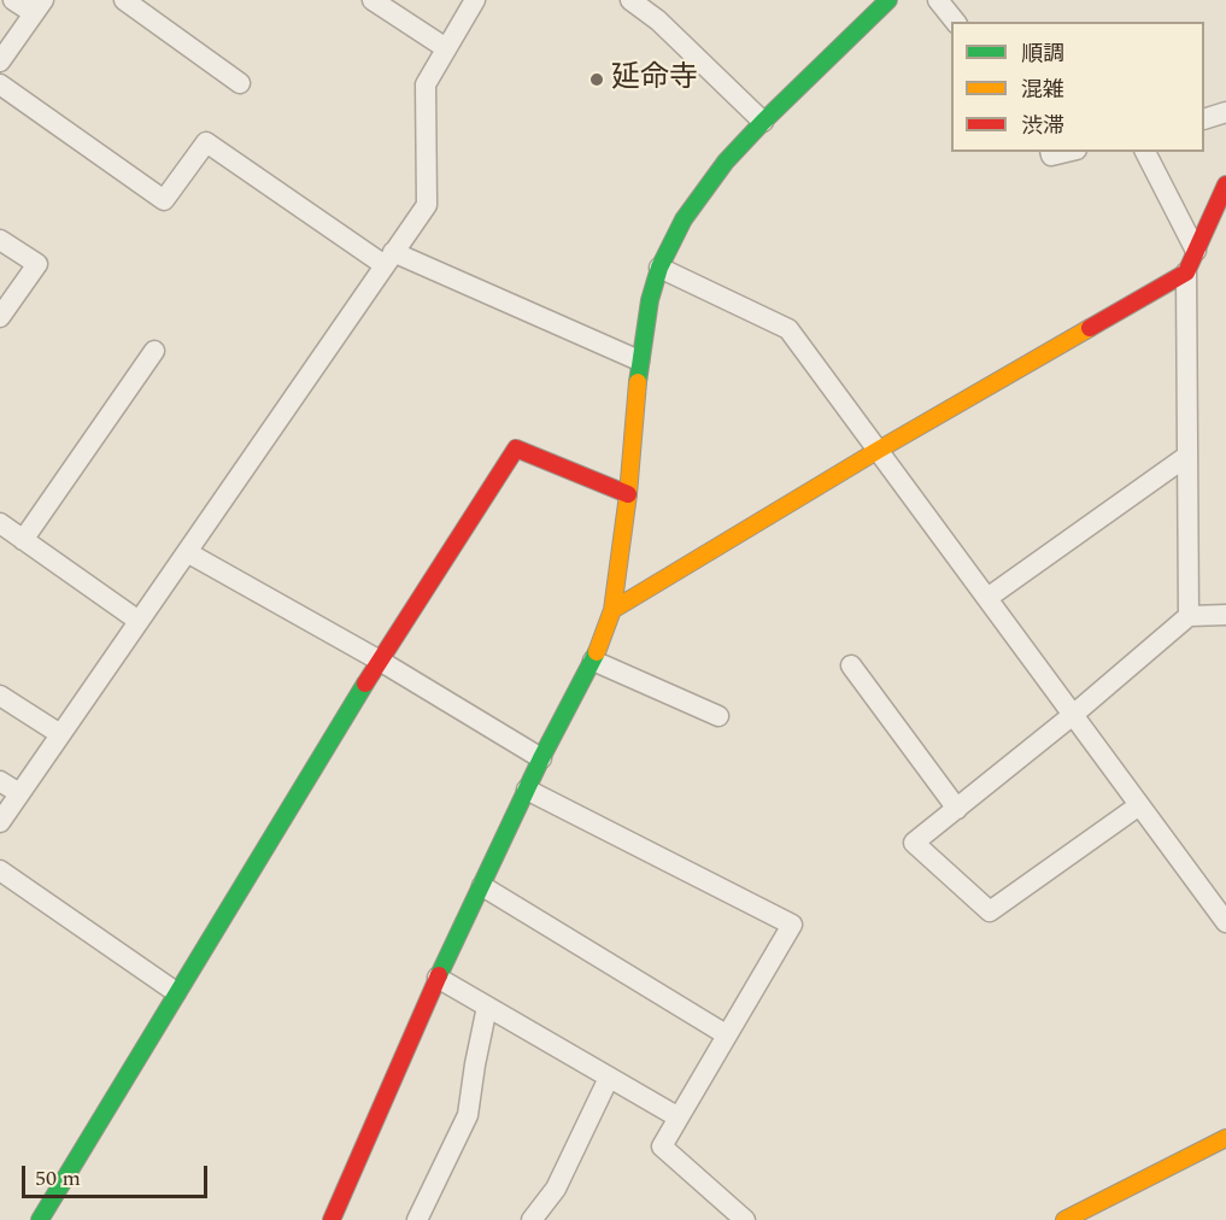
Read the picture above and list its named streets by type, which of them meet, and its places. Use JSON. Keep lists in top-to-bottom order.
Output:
{
  "places": ["延命寺"],
  "legend": ["順調", "混雑", "渋滞"],
  "scale_bar": "50 m"
}
